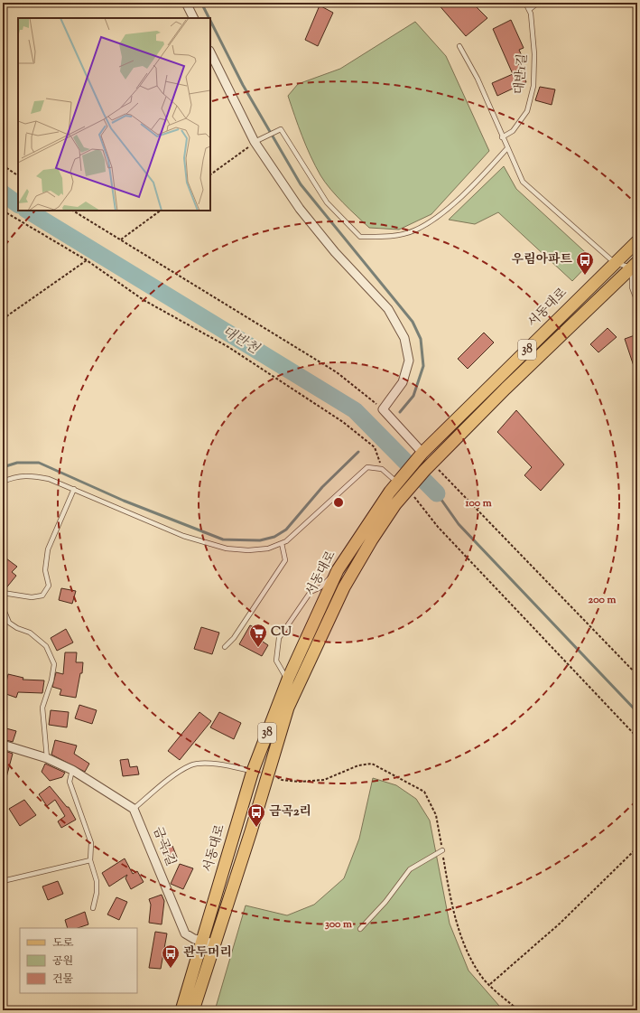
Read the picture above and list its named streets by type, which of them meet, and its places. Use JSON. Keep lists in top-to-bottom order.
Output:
{
  "streets": {
    "main road": ["서동대로", "38"],
    "street": ["금곡1길"],
    "lane": ["대반1길"]
  },
  "crossings": [
    ["서동대로", "금곡1길"]
  ],
  "water": ["대반천"],
  "places": {
    "bus stop": ["우림아파트", "금곡2리", "관두머리"],
    "supermarket": ["CU"]
  },
  "legend": ["도로", "공원", "건물"],
  "rings": ["100 m", "200 m", "300 m"]
}
